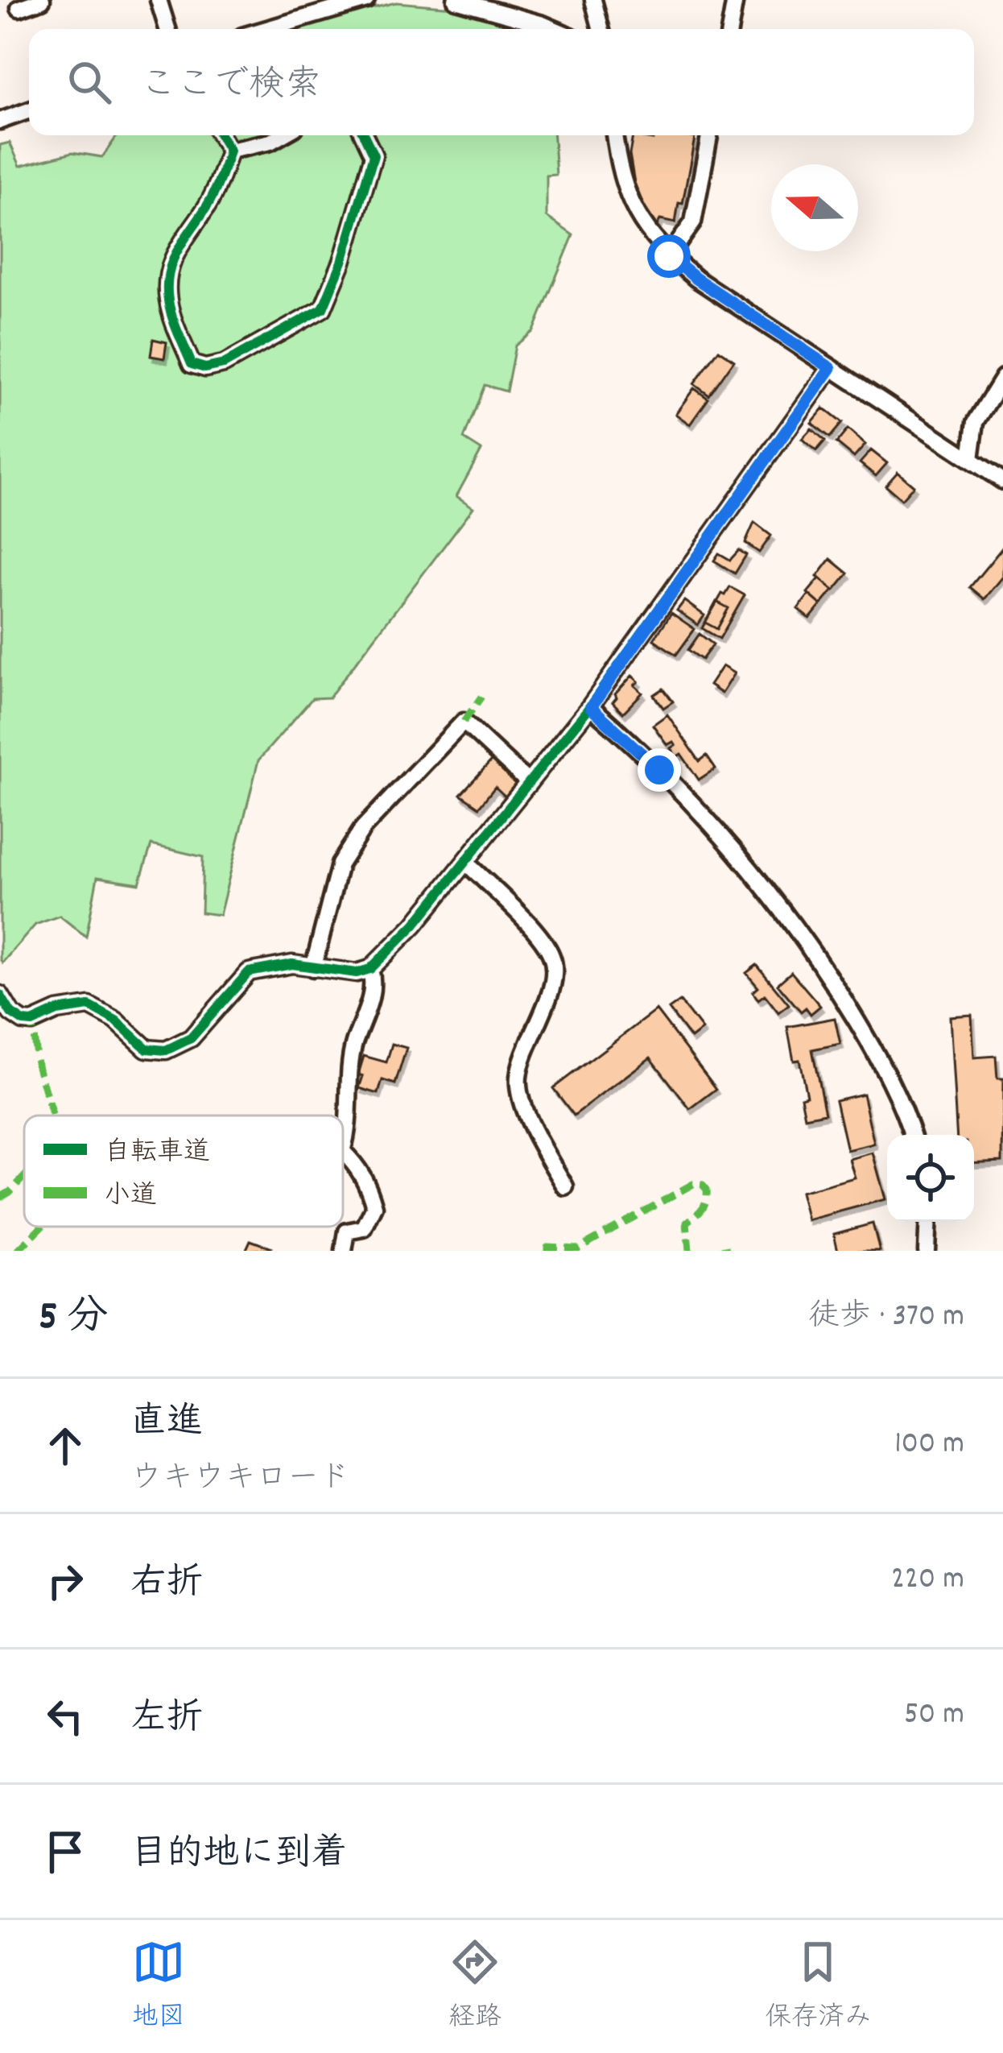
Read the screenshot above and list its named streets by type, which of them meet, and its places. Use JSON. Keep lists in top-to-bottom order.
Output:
{
  "legend": ["自転車道", "小道"],
  "north": "left",
  "page": {
    "search": "ここで検索",
    "heading": ["5 分", "徒歩 · 370 m"],
    "list": [
      ["直進", "ウキウキロード", "100 m"],
      ["右折", "220 m"],
      ["左折", "50 m"],
      "目的地に到着"
    ],
    "nav": ["地図", "経路", "保存済み"]
  }
}
